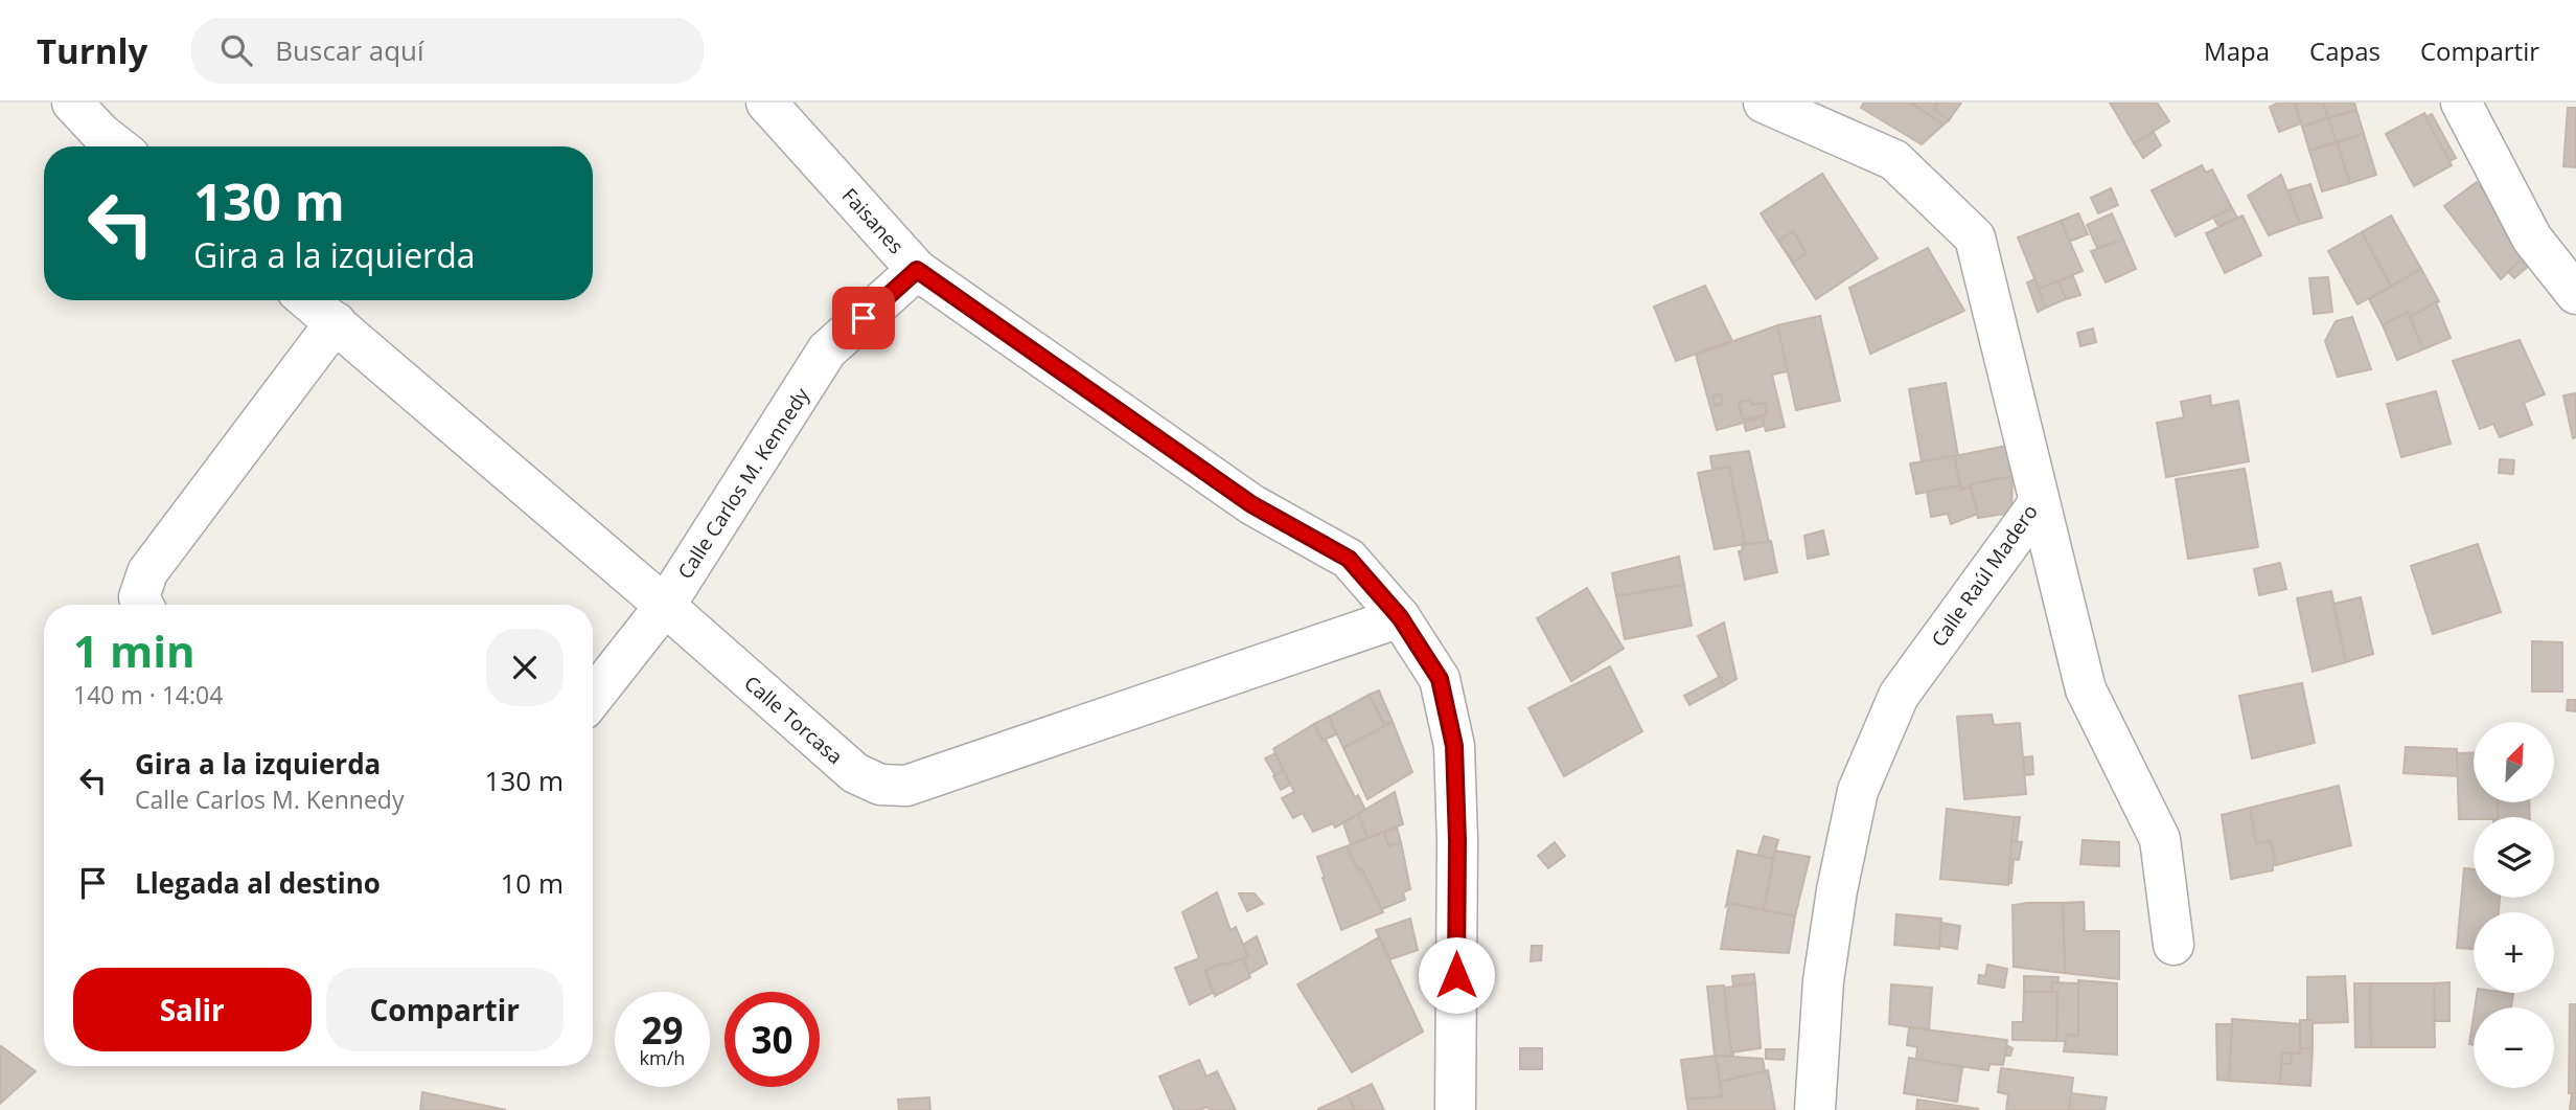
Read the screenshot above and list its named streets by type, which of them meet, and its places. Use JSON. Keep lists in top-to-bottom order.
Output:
{
  "streets": {
    "street": [
      "Faisanes",
      "Calle Carlos M. Kennedy",
      "Calle Raúl Madero",
      "Calle Torcasa"
    ]
  },
  "crossings": [
    ["Faisanes", "Calle Carlos M. Kennedy"],
    ["Faisanes", "Calle Torcasa"],
    ["Calle Carlos M. Kennedy", "Calle Torcasa"]
  ],
  "north": "top right",
  "page": {
    "header": "Turnly",
    "search": "Buscar aquí",
    "nav": ["Mapa", "Capas", "Compartir"],
    "turn": ["130 m", "Gira a la izquierda"],
    "heading": ["1 min", "140 m · 14:04"],
    "map_buttons": ["+", "−"],
    "list": [
      {
        "name": "Gira a la izquierda",
        "note": "Calle Carlos M. Kennedy",
        "value": "130 m"
      },
      {
        "name": "Llegada al destino",
        "value": "10 m"
      }
    ],
    "buttons": ["Salir", "Compartir"],
    "speed": "29 km/h",
    "limit": "30"
  }
}
